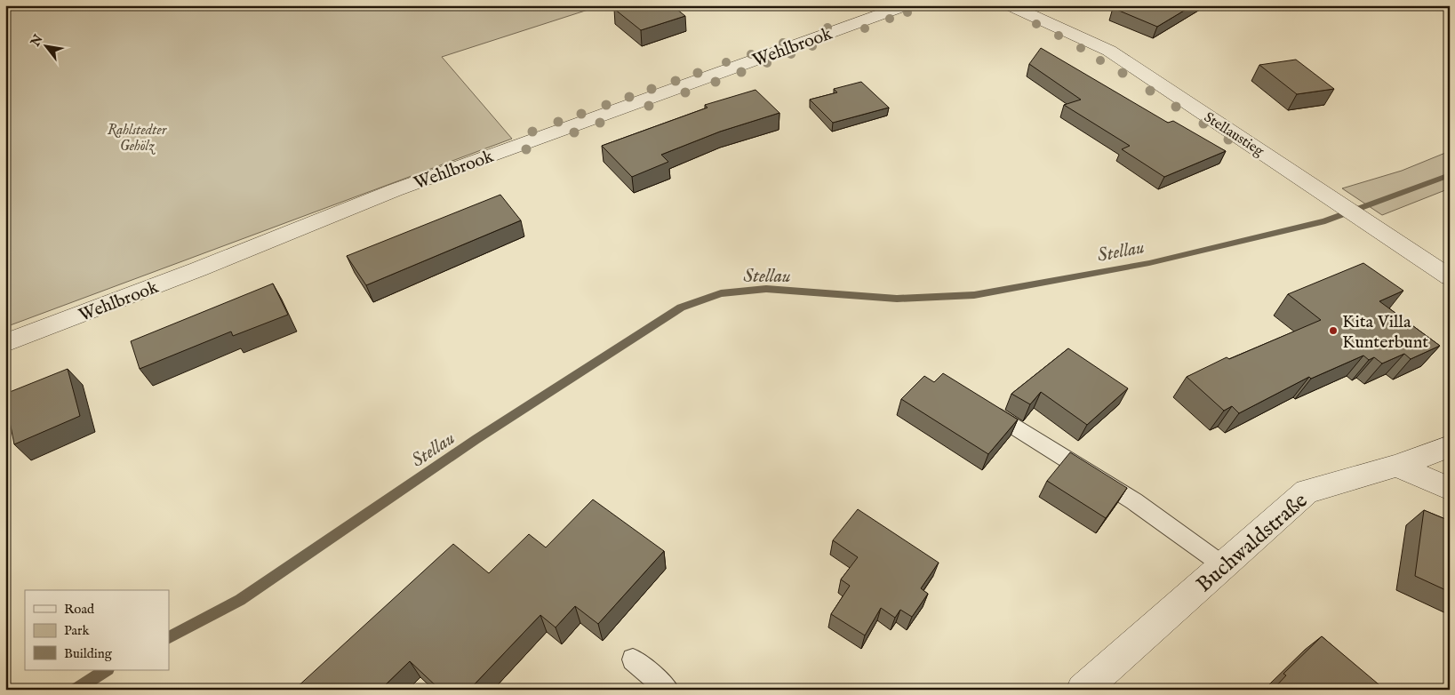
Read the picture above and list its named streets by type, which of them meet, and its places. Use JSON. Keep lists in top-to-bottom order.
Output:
{
  "streets": {
    "street": ["Wehlbrook", "Stellaustieg", "Buchwaldstraße"]
  },
  "water": ["Stellau"],
  "parks": ["Rahlstedter Gehölz"],
  "places": ["Kita Villa Kunterbunt"],
  "legend": ["Road", "Park", "Building"],
  "north": "top left"
}
